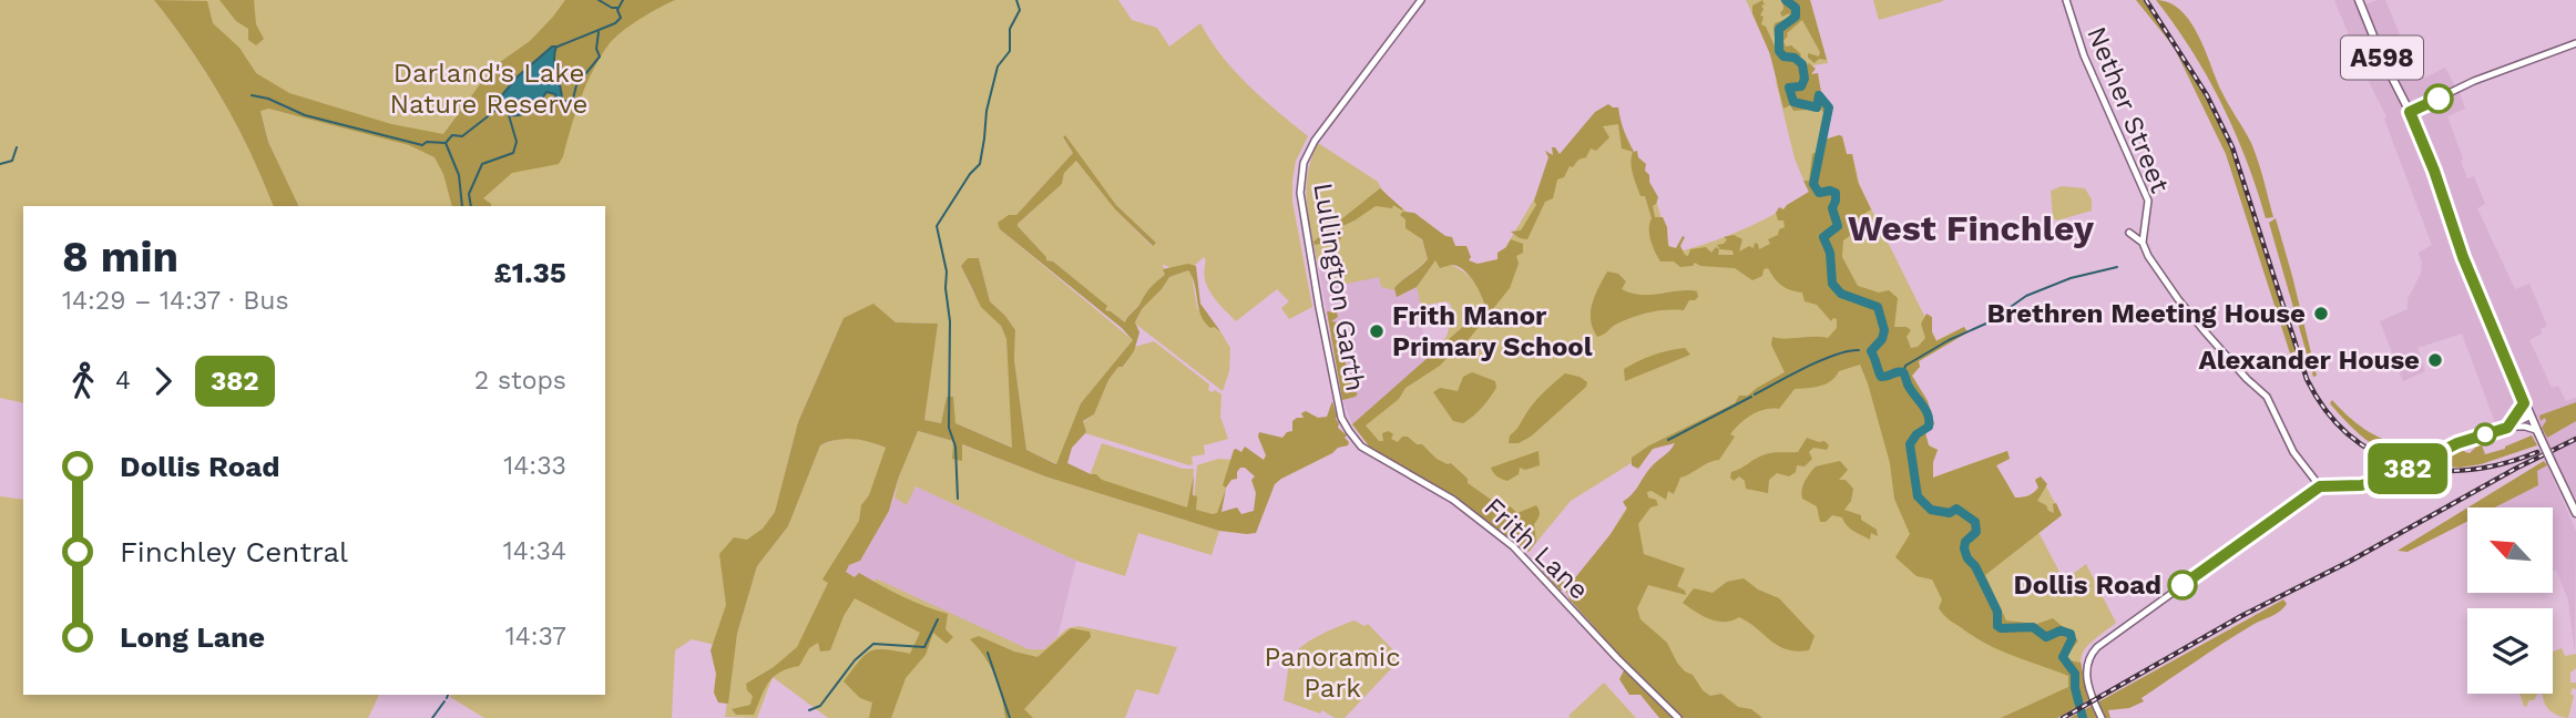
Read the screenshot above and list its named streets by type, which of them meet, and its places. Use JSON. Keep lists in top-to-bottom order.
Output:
{
  "streets": {
    "main road": ["A598"],
    "street": ["Nether Street", "Lullington Garth", "Frith Lane"]
  },
  "crossings": [
    ["Lullington Garth", "Frith Lane"]
  ],
  "districts": ["West Finchley"],
  "parks": ["Darland's Lake Nature Reserve", "Panoramic Park"],
  "places": [
    "Brethren Meeting House",
    "Frith Manor Primary School",
    "Alexander House",
    "Dollis Road"
  ],
  "lines": ["bus line 382"],
  "north": "top left",
  "page": {
    "on_map": "382",
    "heading": ["8 min", "14:29 – 14:37 · Bus", "£1.35"],
    "legs": ["4", "382", "2 stops"],
    "list": [
      {
        "name": "Dollis Road",
        "value": "14:33"
      },
      {
        "name": "Finchley Central",
        "value": "14:34"
      },
      {
        "name": "Long Lane",
        "value": "14:37"
      }
    ]
  }
}
